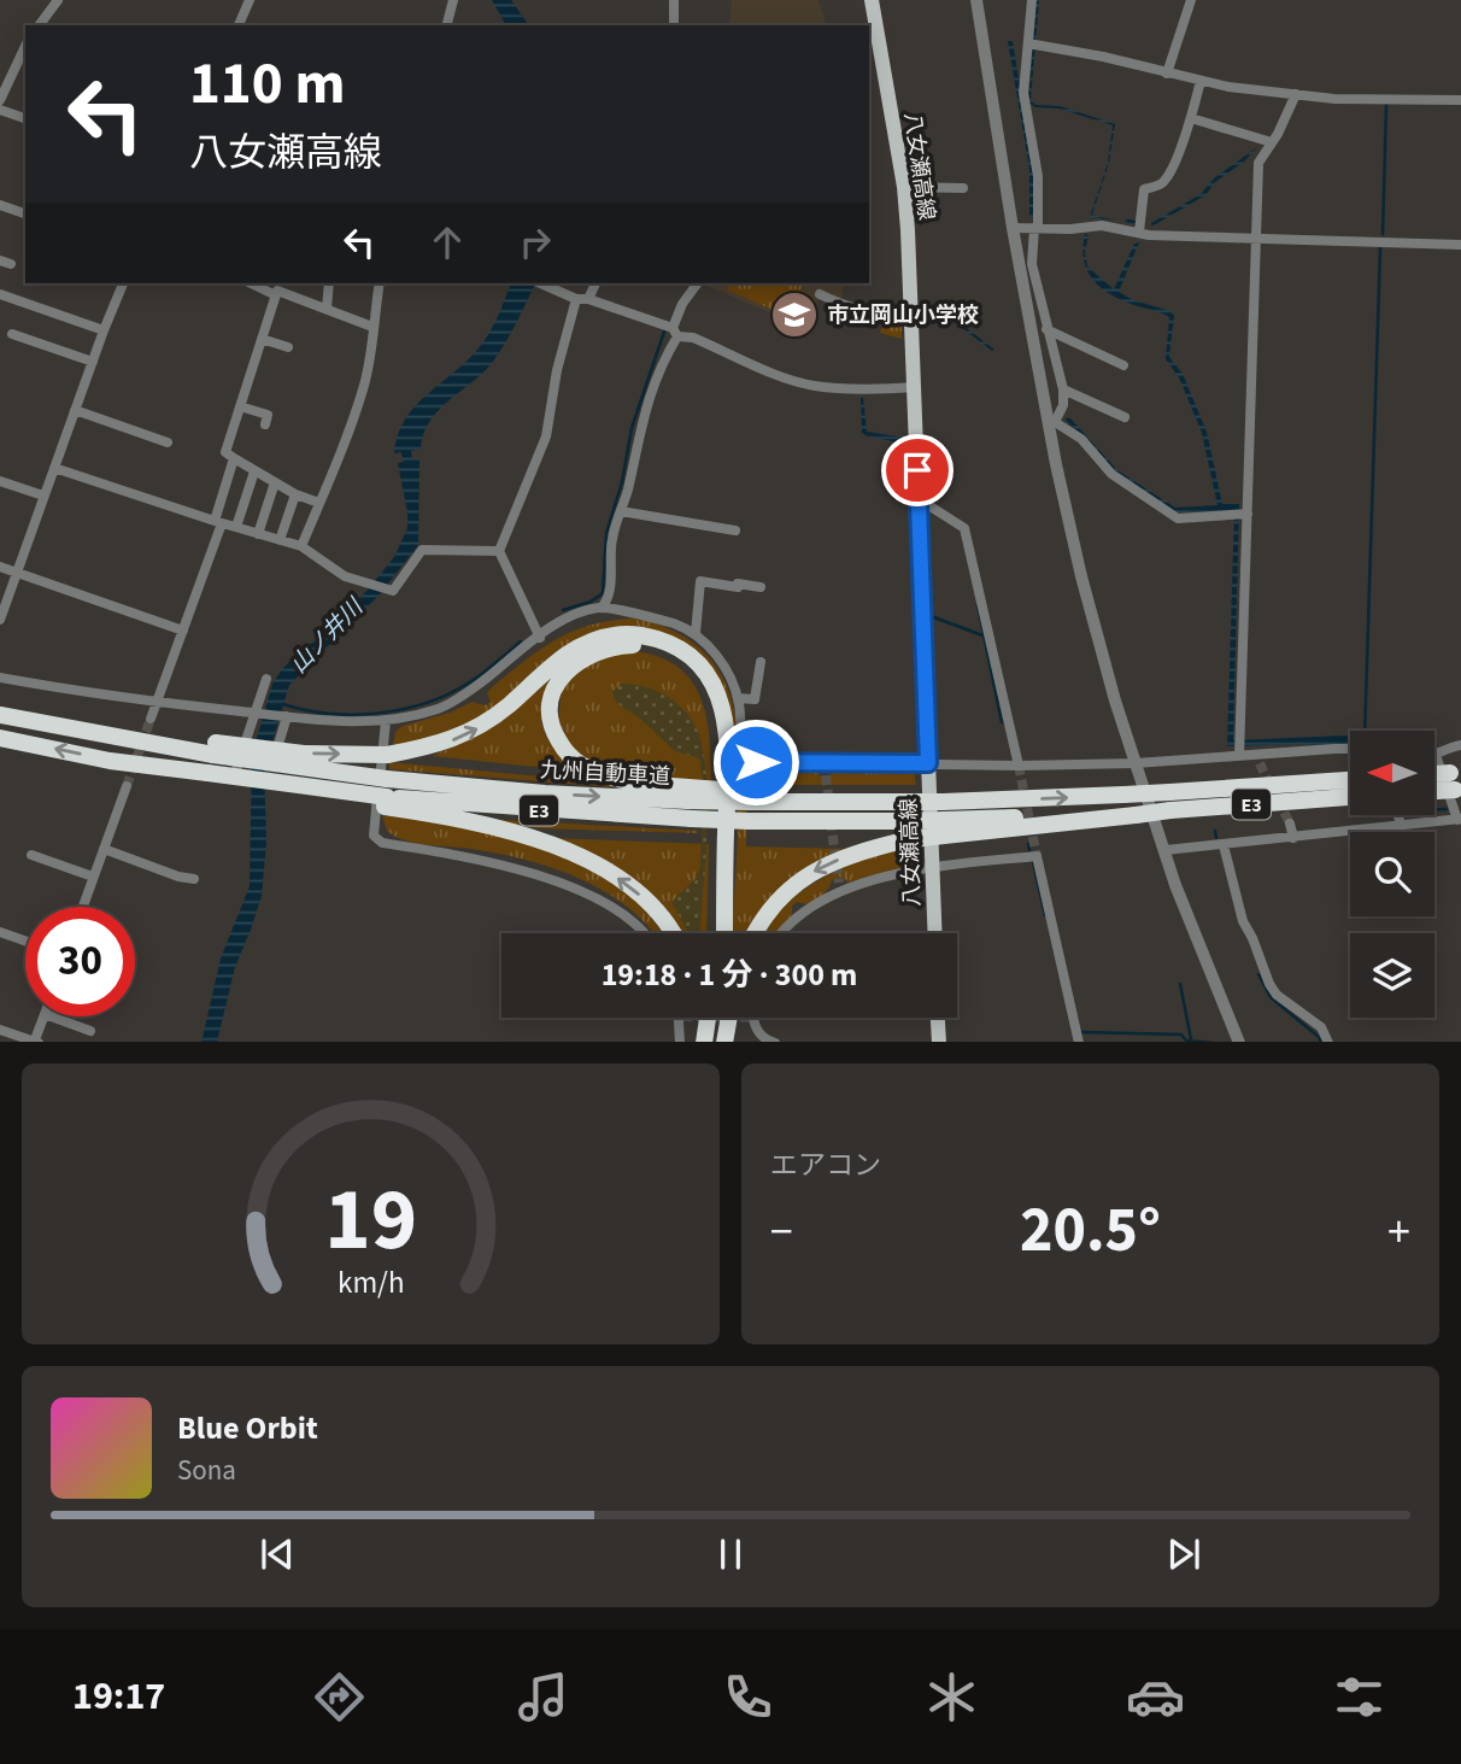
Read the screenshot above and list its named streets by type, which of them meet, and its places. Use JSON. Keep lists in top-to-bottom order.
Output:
{
  "streets": {
    "highway": ["九州自動車道", "E3"],
    "main road": ["八女瀬高線"]
  },
  "water": ["山ノ井川"],
  "places": {
    "school or university": ["市立岡山小学校"]
  },
  "north": "left",
  "page": {
    "turn": ["110 m", "八女瀬高線"],
    "limit": "30",
    "trip": "19:18 · 1 分 · 300 m",
    "tile": "エアコン",
    "heat": ["−", "20.5°", "+"],
    "song": ["Blue Orbit", "Sona"],
    "tabs": "19:17",
    "gauge": ["19", "km/h"]
  }
}
